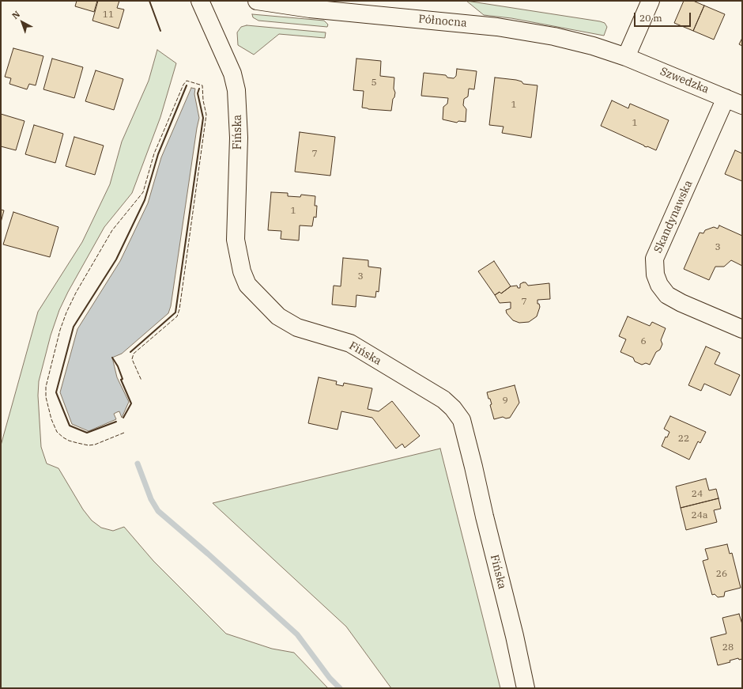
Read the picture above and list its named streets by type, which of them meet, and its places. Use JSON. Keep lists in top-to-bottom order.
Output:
{
  "streets": {
    "street": [
      "Północna",
      "Szwedzka",
      "Fińska",
      "Skandynawska"
    ]
  },
  "crossings": [
    ["Północna", "Szwedzka"],
    ["Szwedzka", "Skandynawska"]
  ],
  "house_numbers": [
    "11",
    "5",
    "1",
    "1",
    "7",
    "1",
    "3",
    "3",
    "7",
    "6",
    "9",
    "22",
    "24",
    "24a",
    "26",
    "28"
  ],
  "scale_bar": "20 m",
  "north": "top left"
}
